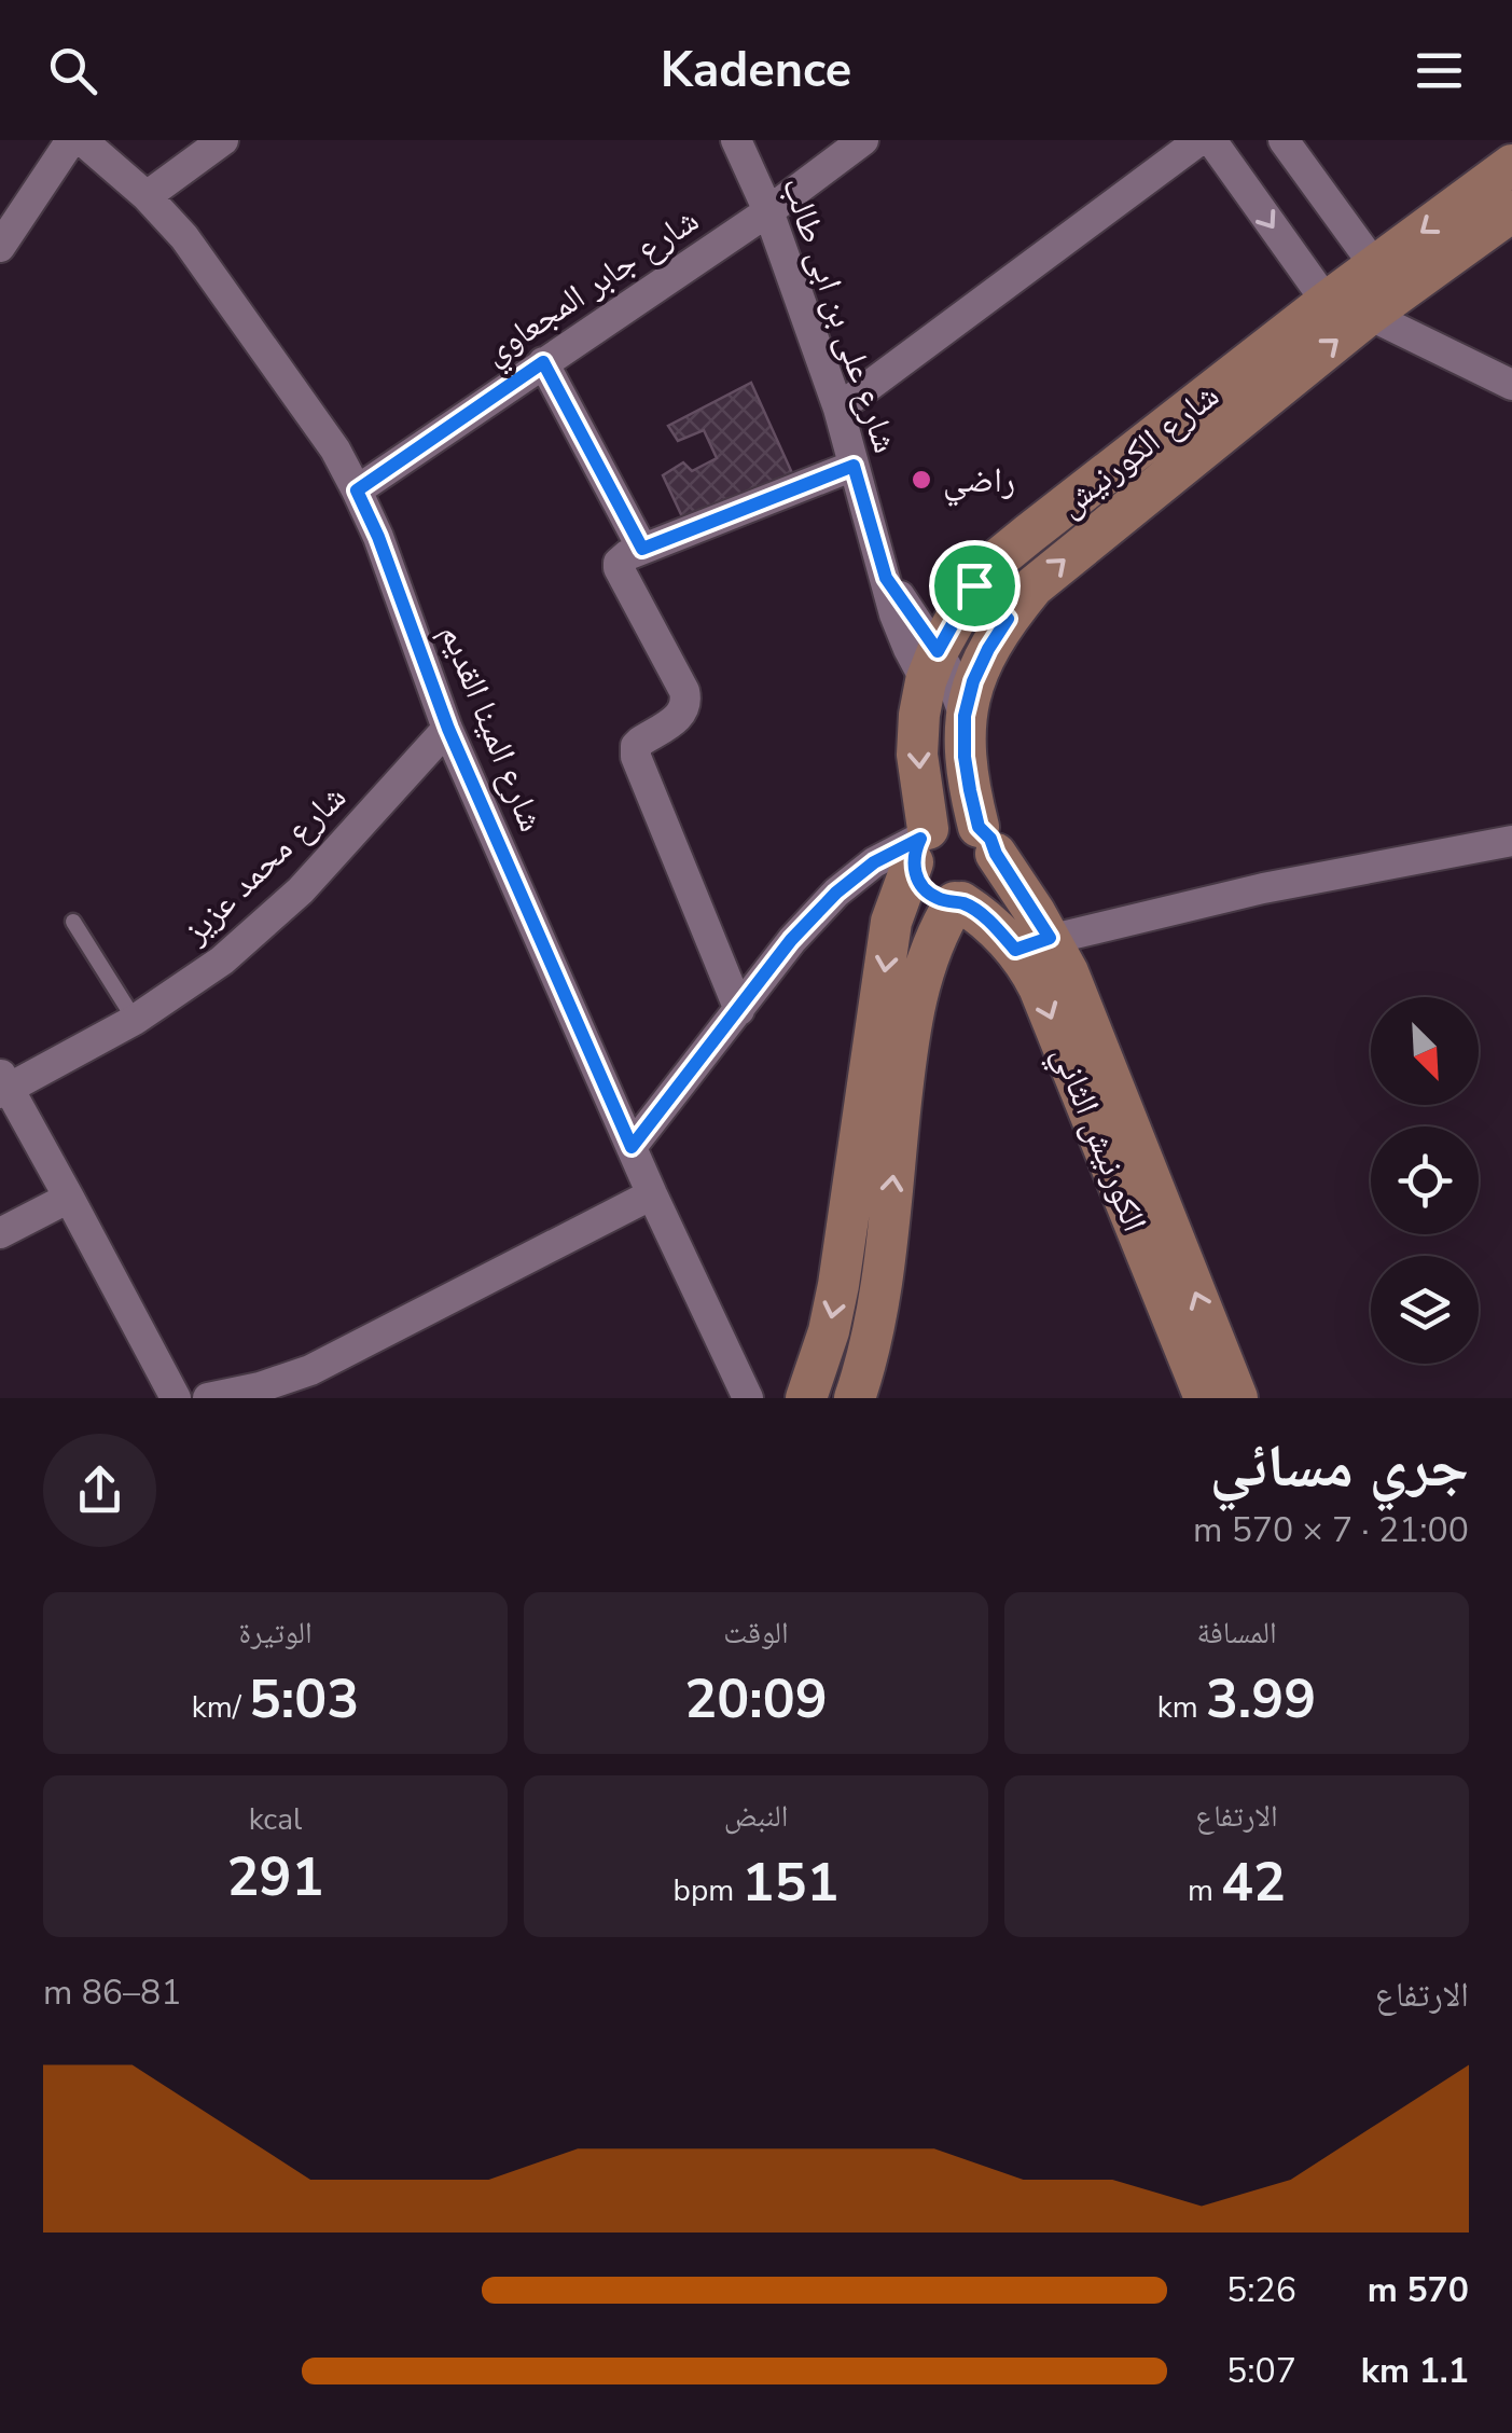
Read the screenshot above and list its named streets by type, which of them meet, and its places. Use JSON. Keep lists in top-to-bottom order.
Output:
{
  "streets": {
    "street": [
      "شارع جابر المجعاوي",
      "شارع على بن ابى طالب",
      "شارع الكورنيش",
      "شارع المينا القديم",
      "شارع محمد عزيز",
      "الكورنيش الثاني"
    ]
  },
  "crossings": [
    ["شارع جابر المجعاوي", "شارع على بن ابى طالب"],
    ["شارع جابر المجعاوي", "شارع المينا القديم"],
    ["شارع على بن ابى طالب", "شارع الكورنيش"],
    ["شارع الكورنيش", "الكورنيش الثاني"],
    ["شارع المينا القديم", "شارع محمد عزيز"]
  ],
  "places": ["راضي"],
  "north": "bottom right",
  "page": {
    "header": "Kadence",
    "heading": ["جري مسائي", "21:00 · 7 × 570 m"],
    "stats": [
      ["المسافة", "3.99 km"],
      ["الوقت", "20:09"],
      ["الوتيرة", "5:03 /km"],
      ["الارتفاع", "42 m"],
      ["النبض", "151 bpm"],
      ["kcal", "291"]
    ],
    "chart": ["الارتفاع", "81–86 m"],
    "list": [
      {
        "name": "570 m",
        "note": "5:26"
      },
      {
        "name": "1.1 km",
        "note": "5:07"
      }
    ]
  }
}
